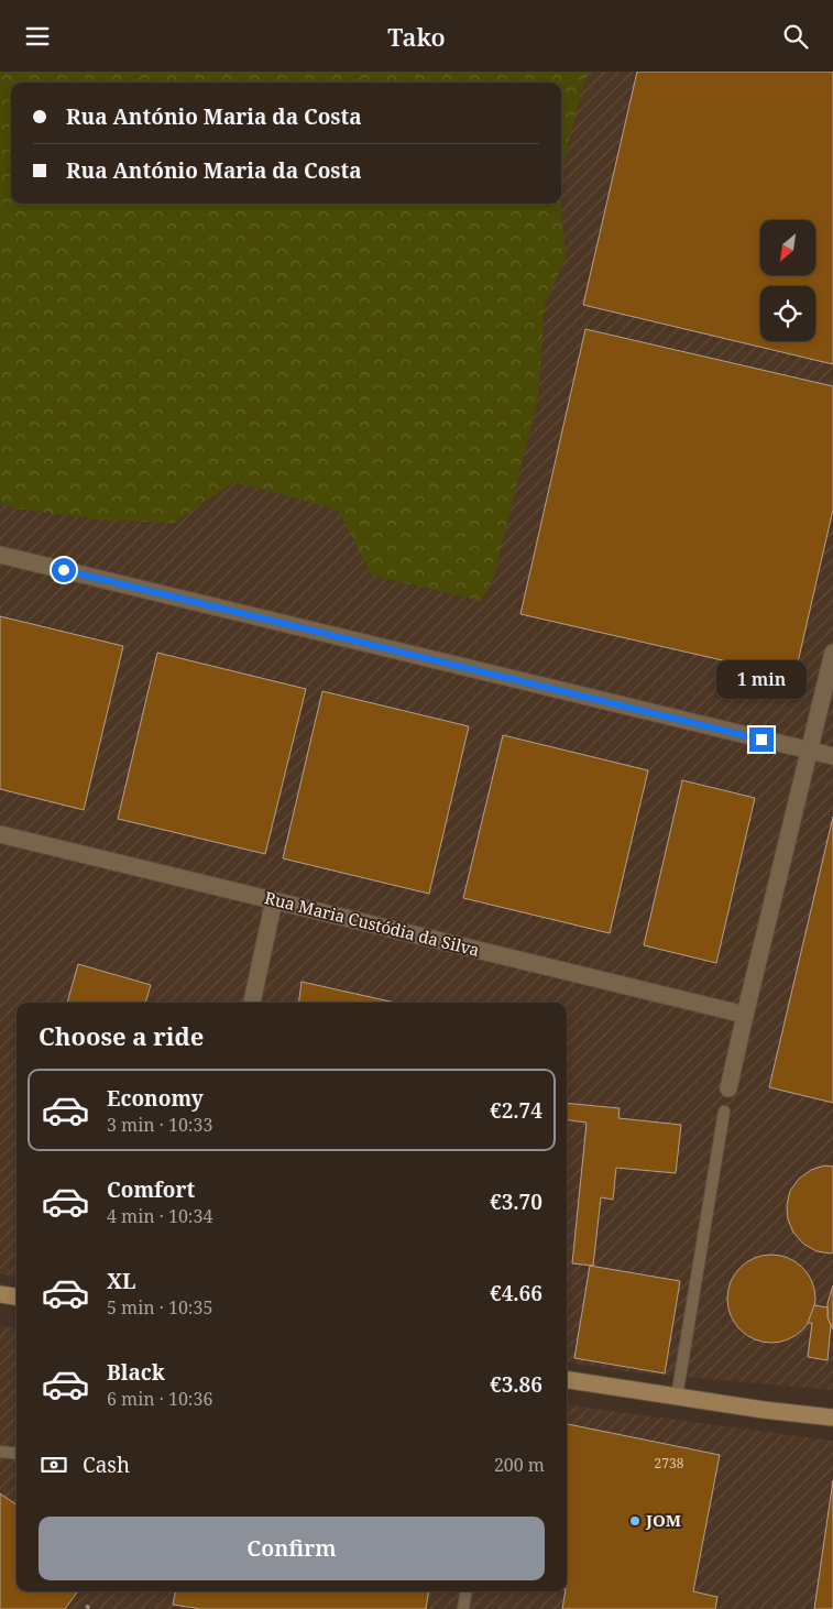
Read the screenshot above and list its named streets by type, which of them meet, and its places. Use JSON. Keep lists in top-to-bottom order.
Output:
{
  "streets": {
    "street": ["Rua Maria Custódia da Silva"]
  },
  "places": ["JOM"],
  "house_numbers": ["2738"],
  "north": "bottom left",
  "page": {
    "header": "Tako",
    "banner": ["Rua António Maria da Costa", "Rua António Maria da Costa"],
    "bubble": "1 min",
    "heading": "Choose a ride",
    "list": [
      {
        "name": "Economy",
        "note": "3 min · 10:33",
        "value": "€2.74"
      },
      {
        "name": "Comfort",
        "note": "4 min · 10:34",
        "value": "€3.70"
      },
      {
        "name": "XL",
        "note": "5 min · 10:35",
        "value": "€4.66"
      },
      {
        "name": "Black",
        "note": "6 min · 10:36",
        "value": "€3.86"
      }
    ],
    "pay": ["Cash", "200 m"],
    "buttons": "Confirm"
  }
}
